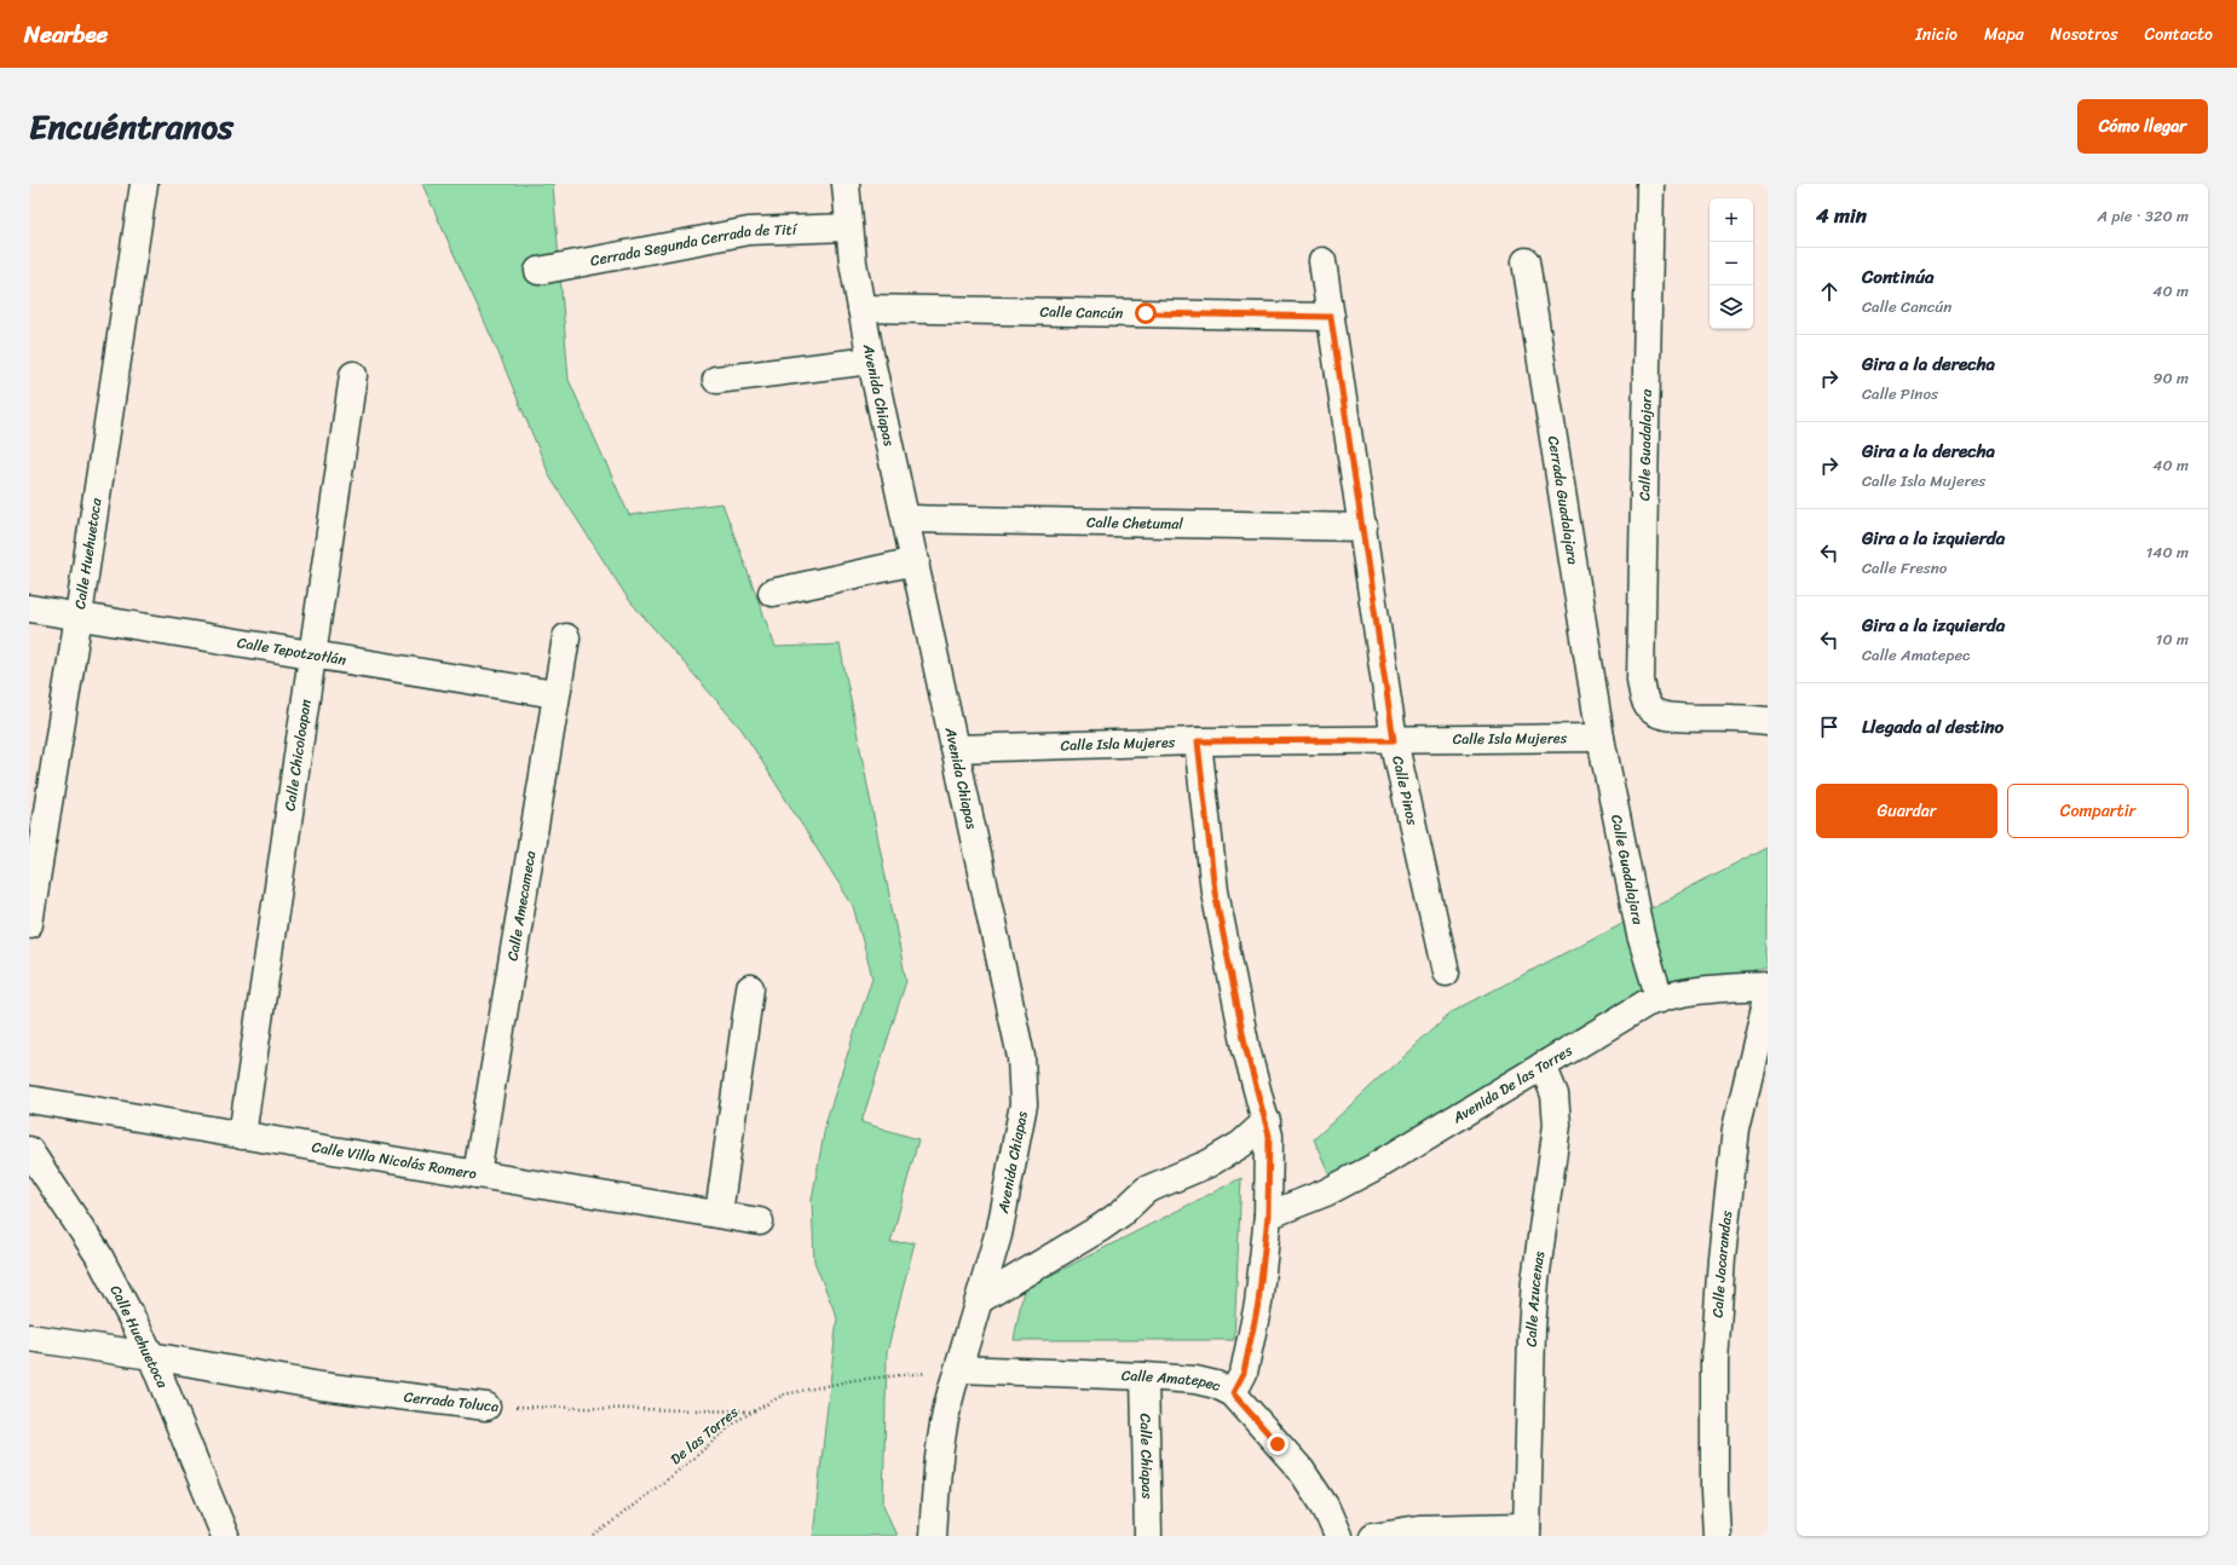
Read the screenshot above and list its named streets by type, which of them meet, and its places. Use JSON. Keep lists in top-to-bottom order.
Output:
{
  "streets": {
    "street": [
      "Cerrada Segunda Cerrada de Tití",
      "Calle Cancún",
      "Avenida Chiapas",
      "Calle Guadalajara",
      "Cerrada Guadalajara",
      "Calle Chetumal",
      "Calle Huehuetoca",
      "Calle Tepotzotlán",
      "Calle Isla Mujeres",
      "Calle Chicoloapan",
      "Calle Pinos",
      "Calle Amecameca",
      "Avenida De las Torres",
      "Calle Villa Nicolás Romero",
      "Calle Jacarandas",
      "Calle Azucenas",
      "Calle Amatepec",
      "Cerrada Toluca",
      "Calle Chiapas"
    ],
    "path": ["De las Torres"]
  },
  "crossings": [
    ["Cerrada Segunda Cerrada de Tití", "Avenida Chiapas"],
    ["Calle Cancún", "Avenida Chiapas"],
    ["Calle Cancún", "Calle Pinos"],
    ["Avenida Chiapas", "Calle Chetumal"],
    ["Avenida Chiapas", "Calle Isla Mujeres"],
    ["Avenida Chiapas", "Calle Amatepec"],
    ["Avenida Chiapas", "De las Torres"],
    ["Calle Guadalajara", "Cerrada Guadalajara"],
    ["Calle Guadalajara", "Calle Isla Mujeres"],
    ["Calle Guadalajara", "Avenida De las Torres"],
    ["Cerrada Guadalajara", "Calle Isla Mujeres"],
    ["Calle Chetumal", "Calle Pinos"],
    ["Calle Huehuetoca", "Calle Tepotzotlán"],
    ["Calle Huehuetoca", "Cerrada Toluca"],
    ["Calle Tepotzotlán", "Calle Chicoloapan"],
    ["Calle Tepotzotlán", "Calle Amecameca"],
    ["Calle Isla Mujeres", "Calle Pinos"],
    ["Calle Chicoloapan", "Calle Villa Nicolás Romero"],
    ["Calle Amecameca", "Calle Villa Nicolás Romero"],
    ["Avenida De las Torres", "Calle Azucenas"],
    ["Calle Amatepec", "De las Torres"],
    ["Calle Amatepec", "Calle Chiapas"],
    ["Cerrada Toluca", "De las Torres"]
  ],
  "page": {
    "header": "Nearbee",
    "nav": [
      "Inicio",
      "Mapa",
      "Nosotros",
      "Contacto"
    ],
    "title": "Encuéntranos",
    "buttons": [
      "Cómo llegar",
      ["Guardar", "Compartir"]
    ],
    "heading": ["4 min", "A pie · 320 m"],
    "map_buttons": ["+", "−"],
    "list": [
      ["Continúa", "Calle Cancún", "40 m"],
      ["Gira a la derecha", "Calle Pinos", "90 m"],
      ["Gira a la derecha", "Calle Isla Mujeres", "40 m"],
      ["Gira a la izquierda", "Calle Fresno", "140 m"],
      ["Gira a la izquierda", "Calle Amatepec", "10 m"],
      "Llegada al destino"
    ]
  }
}
